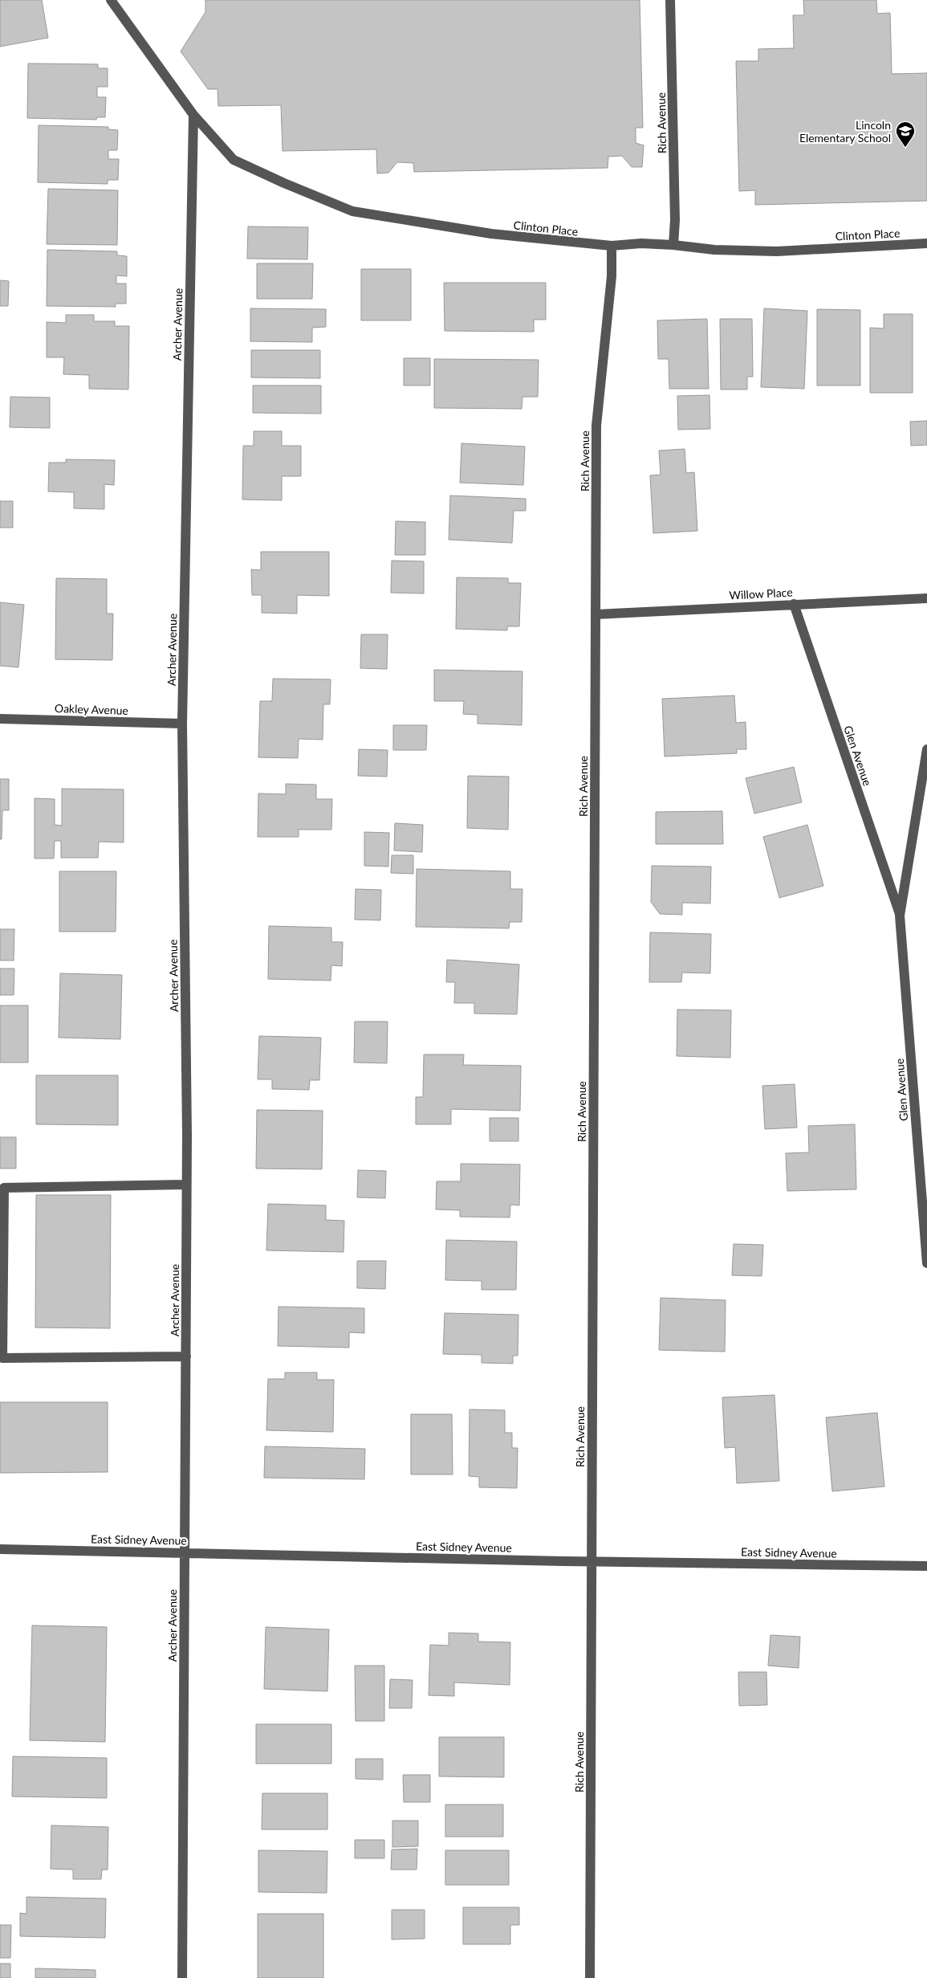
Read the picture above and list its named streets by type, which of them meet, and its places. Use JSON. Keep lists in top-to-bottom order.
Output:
{
  "streets": {
    "street": [
      "Rich Avenue",
      "Clinton Place",
      "Archer Avenue",
      "Willow Place",
      "Oakley Avenue",
      "Glen Avenue",
      "East Sidney Avenue"
    ]
  },
  "crossings": [
    ["Rich Avenue", "Clinton Place"],
    ["Rich Avenue", "Willow Place"],
    ["Rich Avenue", "East Sidney Avenue"],
    ["Clinton Place", "Archer Avenue"],
    ["Archer Avenue", "Oakley Avenue"],
    ["Archer Avenue", "East Sidney Avenue"],
    ["Willow Place", "Glen Avenue"]
  ],
  "places": {
    "school or university": ["Lincoln Elementary School"]
  }
}
